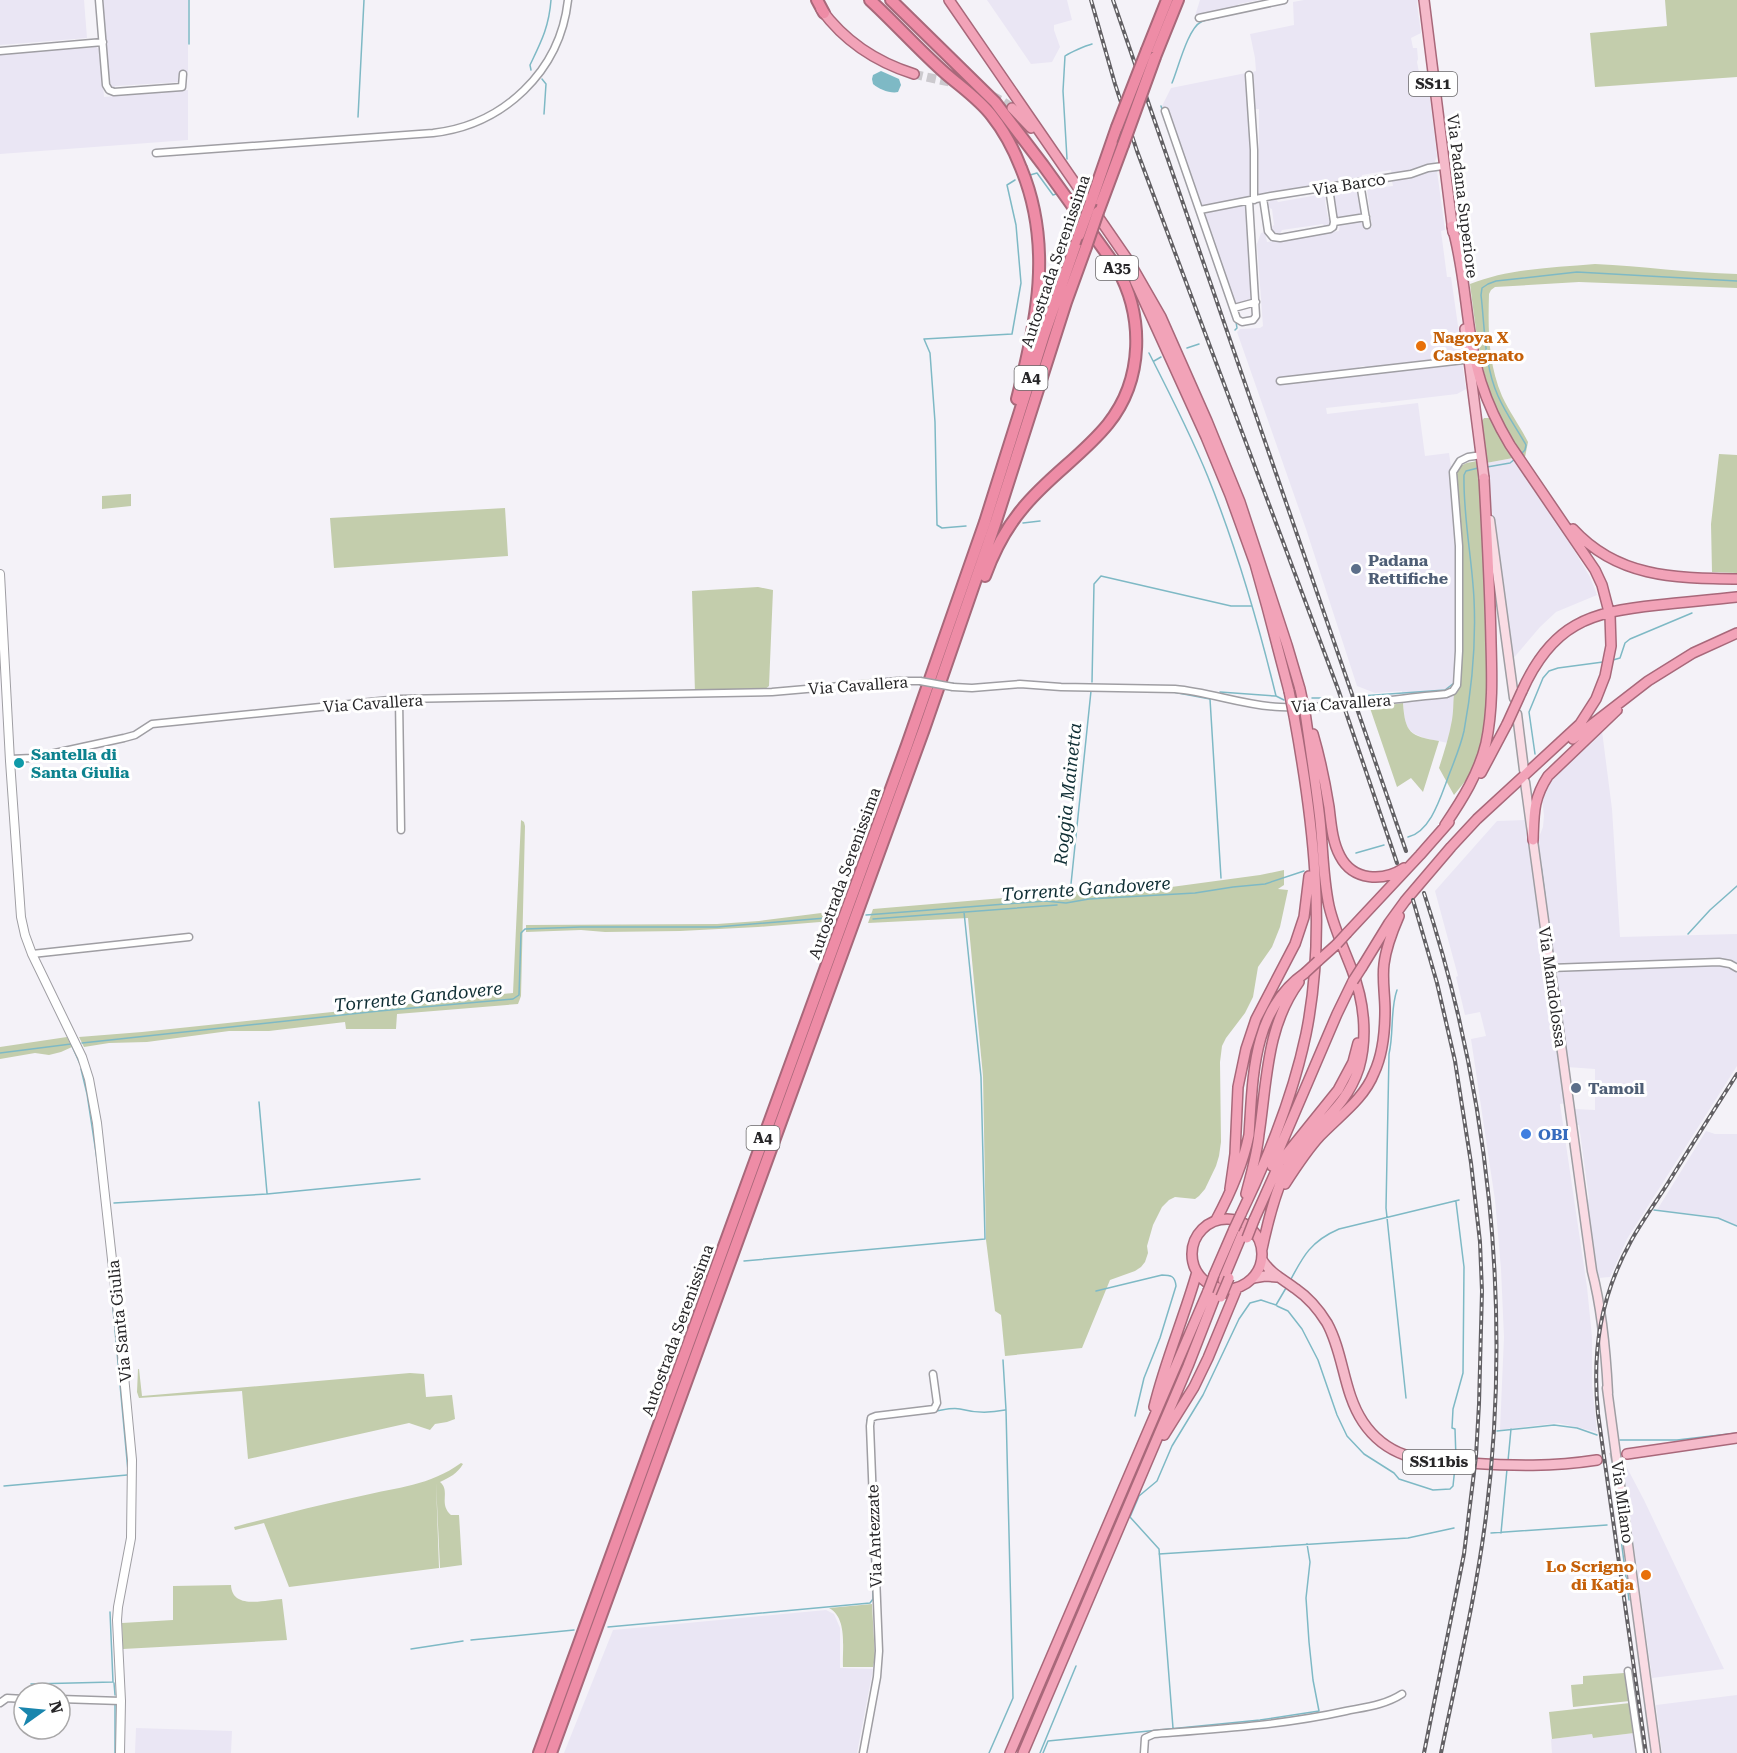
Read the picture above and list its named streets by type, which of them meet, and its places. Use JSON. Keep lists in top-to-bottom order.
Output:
{
  "streets": {
    "highway": ["Autostrada Serenissima", "A35", "A4"],
    "main road": [
      "SS11",
      "Via Padana Superiore",
      "Via Mandolossa",
      "SS11bis",
      "Via Milano"
    ],
    "street": [
      "Via Barco",
      "Via Cavallera",
      "Via Santa Giulia",
      "Via Antezzate"
    ]
  },
  "crossings": [
    ["Via Barco", "Via Padana Superiore"],
    ["Via Padana Superiore", "Via Cavallera"],
    ["Autostrada Serenissima", "A35"],
    ["Via Cavallera", "Via Santa Giulia"],
    ["Via Mandolossa", "Via Milano"]
  ],
  "water": ["Roggia Mainetta", "Torrente Gandovere"],
  "places": [
    "Nagoya X Castegnato",
    "Padana Rettifiche",
    "Santella di Santa Giulia",
    "Tamoil",
    "OBI",
    "Lo Scrigno di Katja"
  ],
  "north": "right"
}
